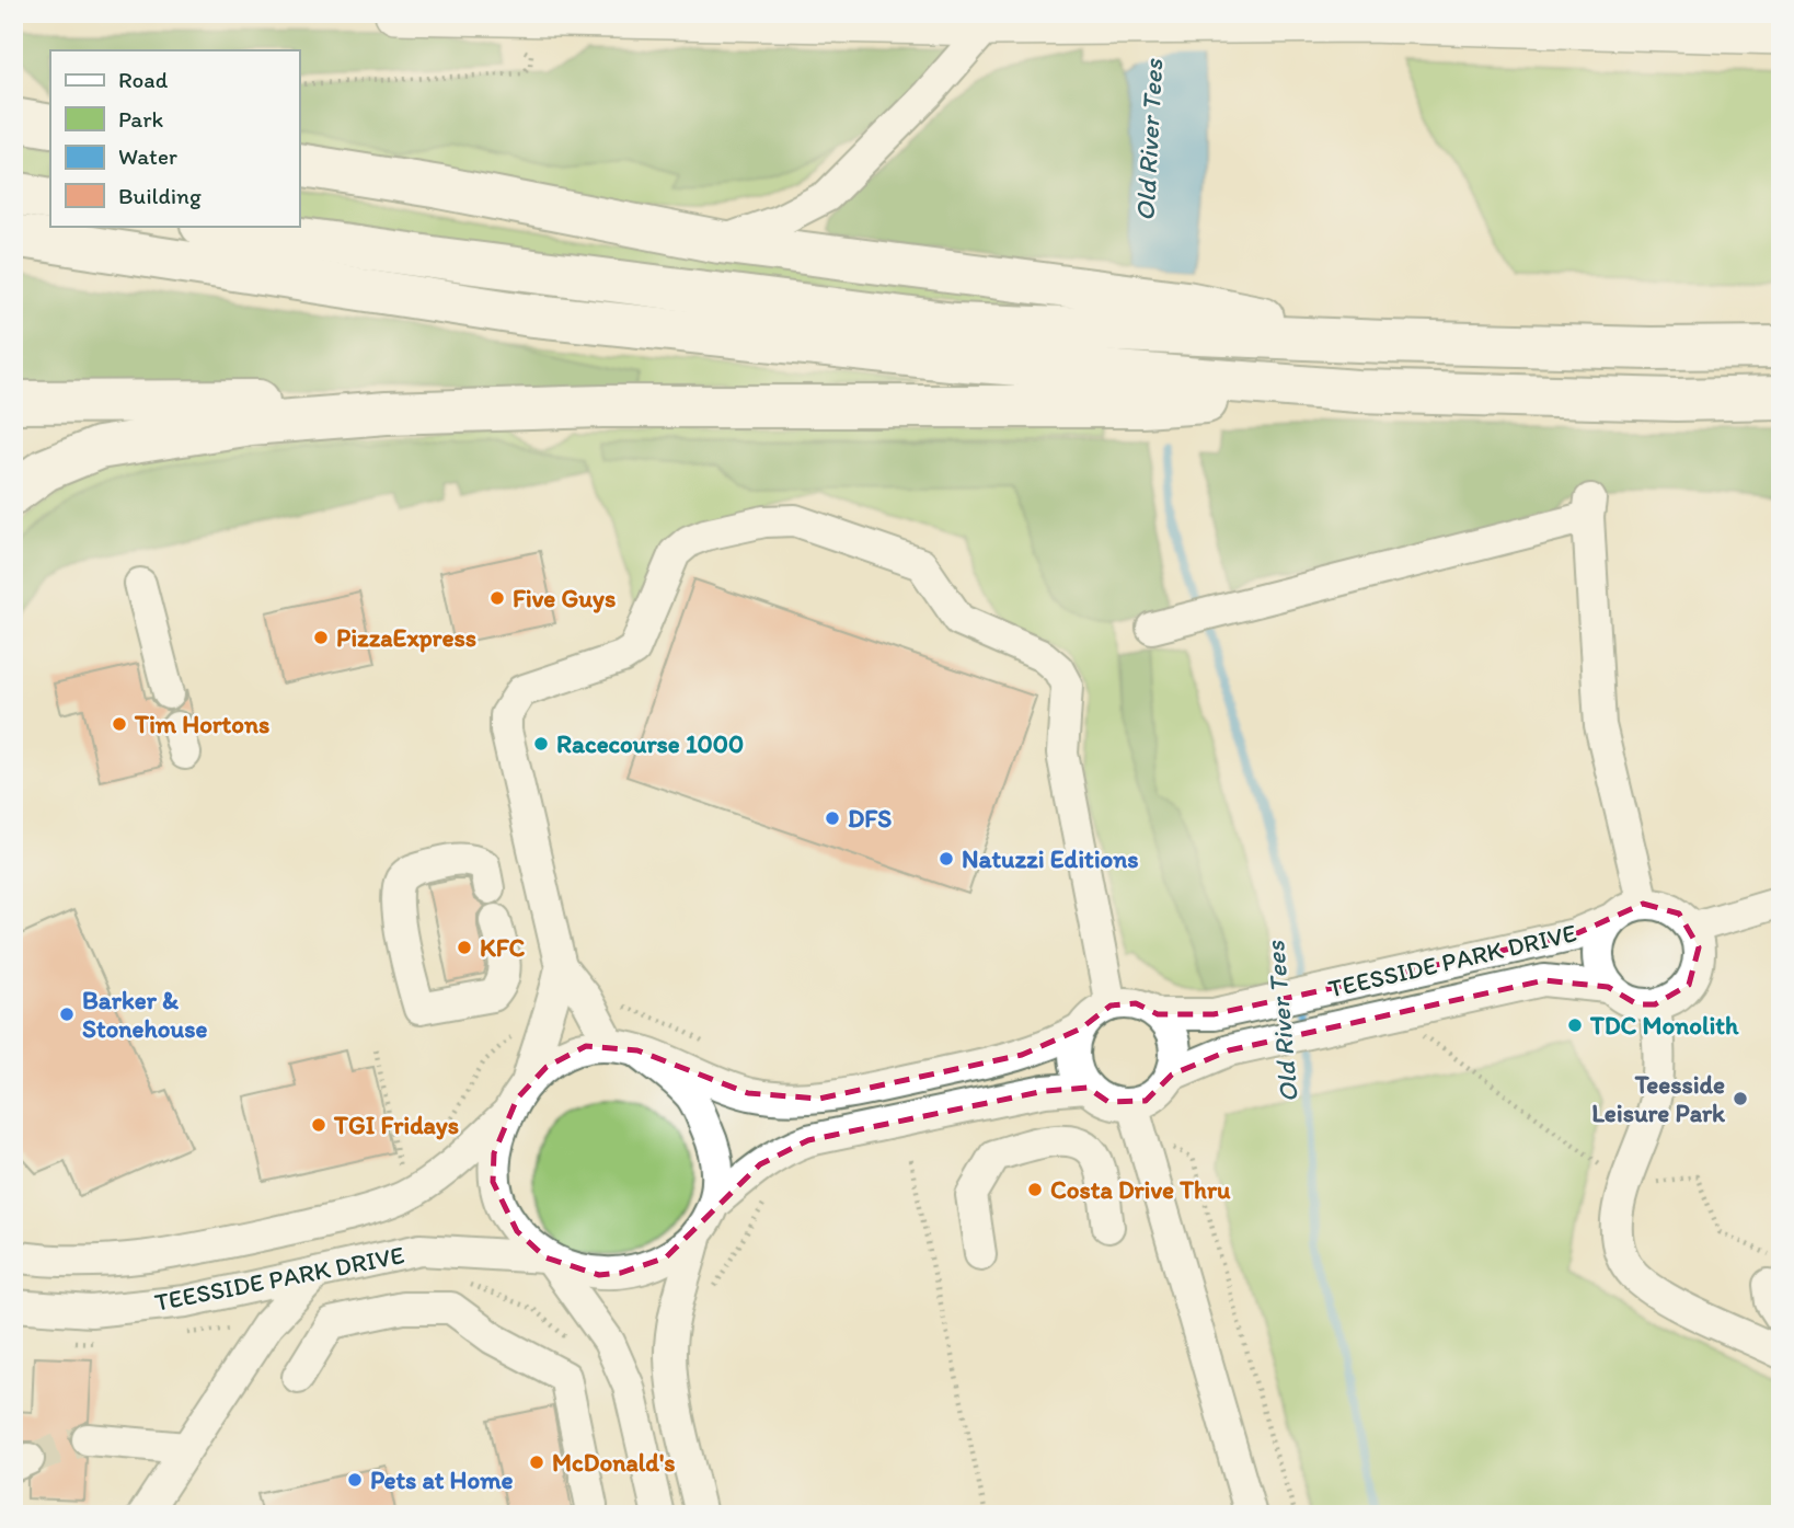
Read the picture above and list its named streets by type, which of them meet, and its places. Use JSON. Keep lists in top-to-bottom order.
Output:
{
  "streets": {
    "street": ["TEESSIDE PARK DRIVE"]
  },
  "water": ["Old River Tees"],
  "places": [
    "Five Guys",
    "PizzaExpress",
    "Tim Hortons",
    "Racecourse 1000",
    "DFS",
    "Natuzzi Editions",
    "KFC",
    "Barker & Stonehouse",
    "TDC Monolith",
    "Teesside Leisure Park",
    "TGI Fridays",
    "Costa Drive Thru",
    "McDonald's",
    "Pets at Home"
  ],
  "legend": [
    "Road",
    "Park",
    "Water",
    "Building"
  ]
}
